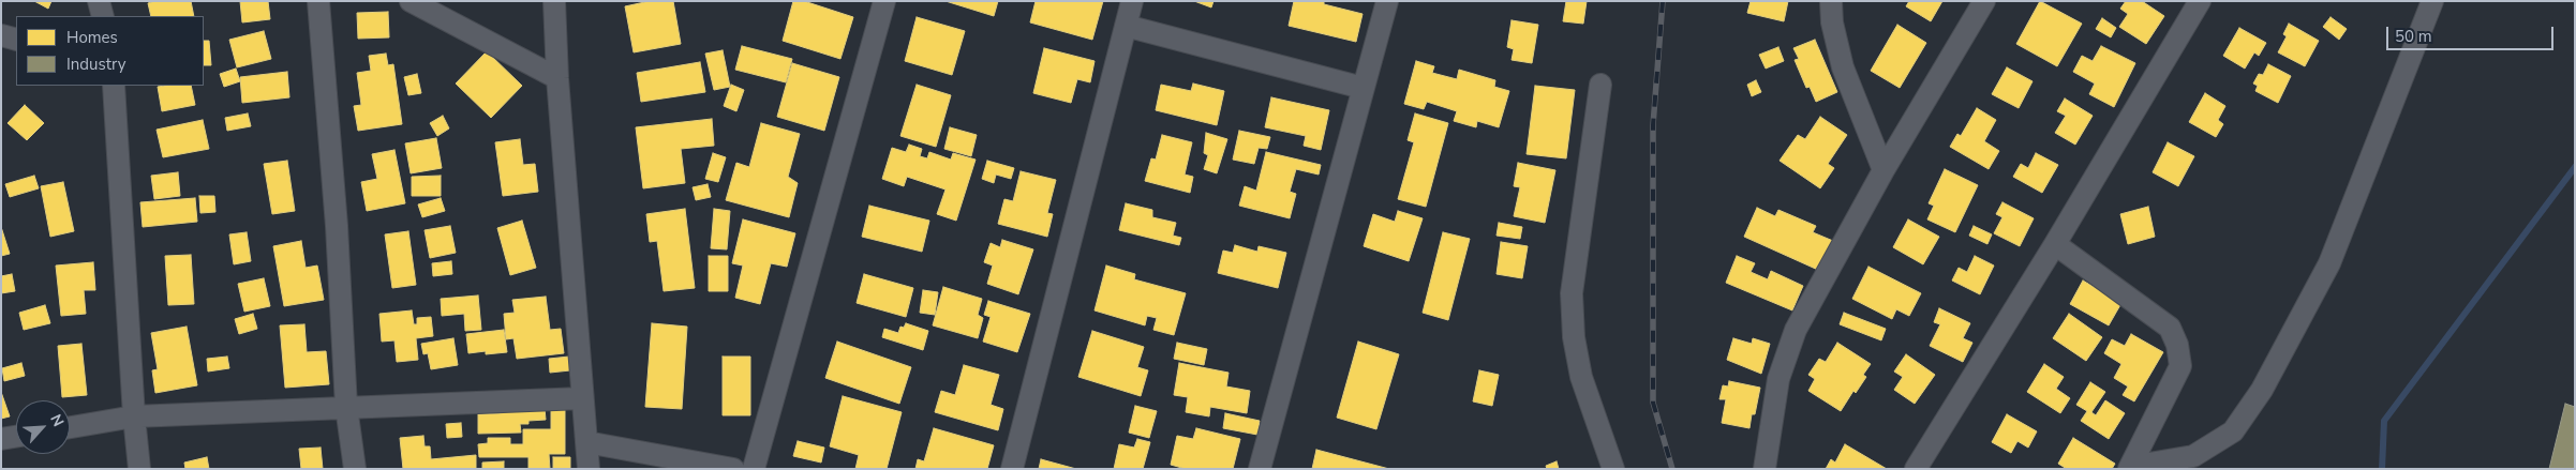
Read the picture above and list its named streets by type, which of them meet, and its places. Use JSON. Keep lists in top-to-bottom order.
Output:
{
  "legend": ["Homes", "Industry"],
  "scale_bar": "50 m",
  "north": "top right"
}
